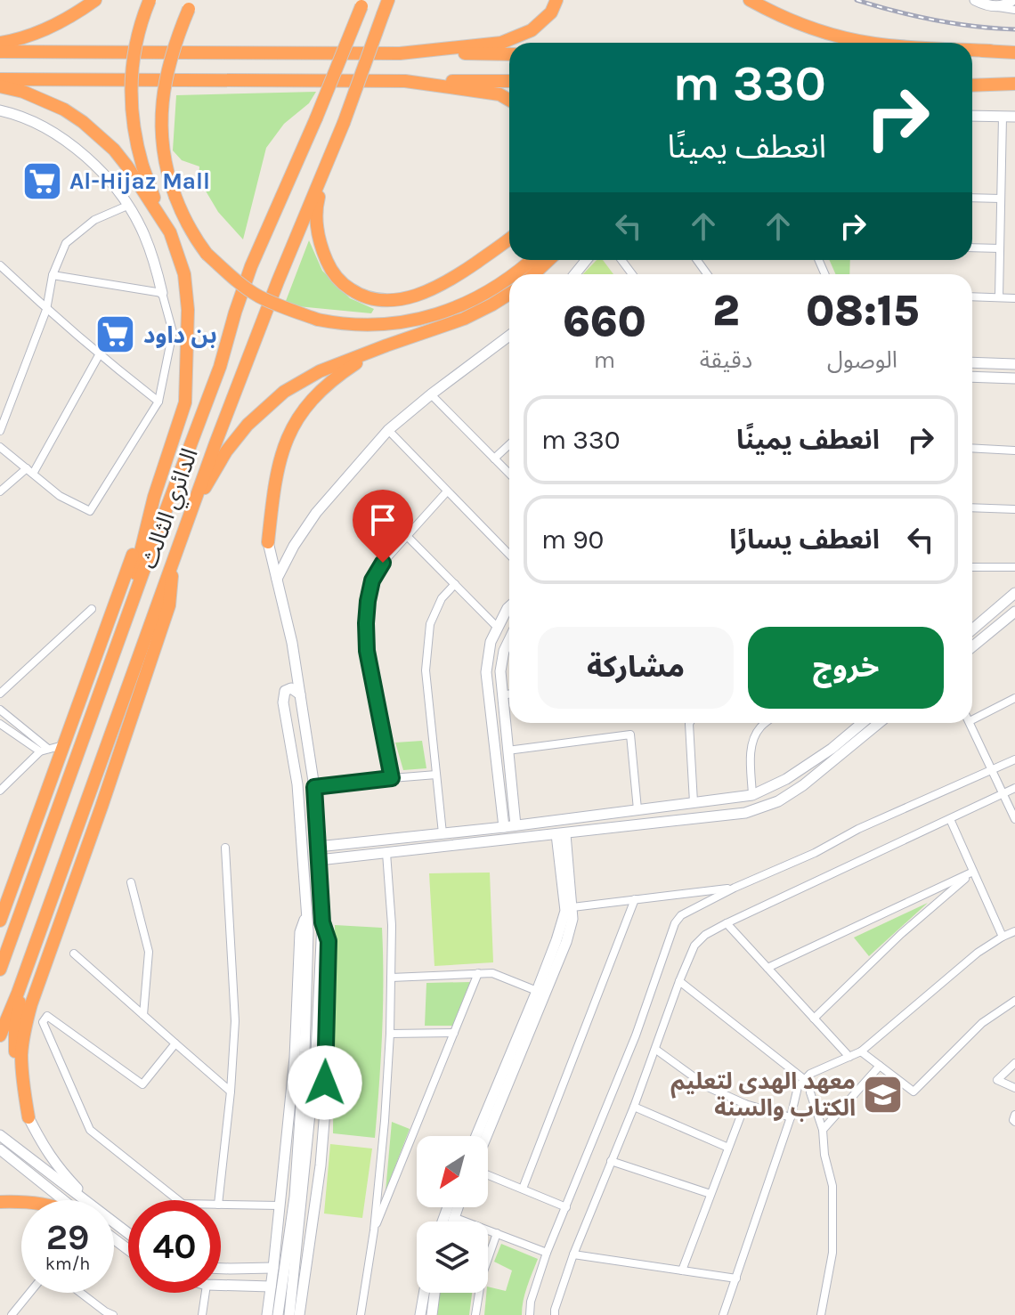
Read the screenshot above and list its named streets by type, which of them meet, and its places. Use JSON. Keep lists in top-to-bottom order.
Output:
{
  "streets": {
    "highway": ["الدائري الثالث"]
  },
  "places": {
    "supermarket": ["Al-Hijaz Mall", "بن داود"],
    "school or university": ["معهد الهدى لتعليم الكتاب والسنة"]
  },
  "north": "bottom left",
  "page": {
    "turn": ["330 m", "انعطف يمينًا"],
    "eta": [
      "08:15",
      "الوصول",
      "2",
      "دقيقة",
      "660",
      "m"
    ],
    "list": [
      {
        "name": "انعطف يمينًا",
        "value": "330 m"
      },
      {
        "name": "انعطف يسارًا",
        "value": "90 m"
      }
    ],
    "buttons": ["خروج", "مشاركة"],
    "speed": "29 km/h",
    "limit": "40"
  }
}
